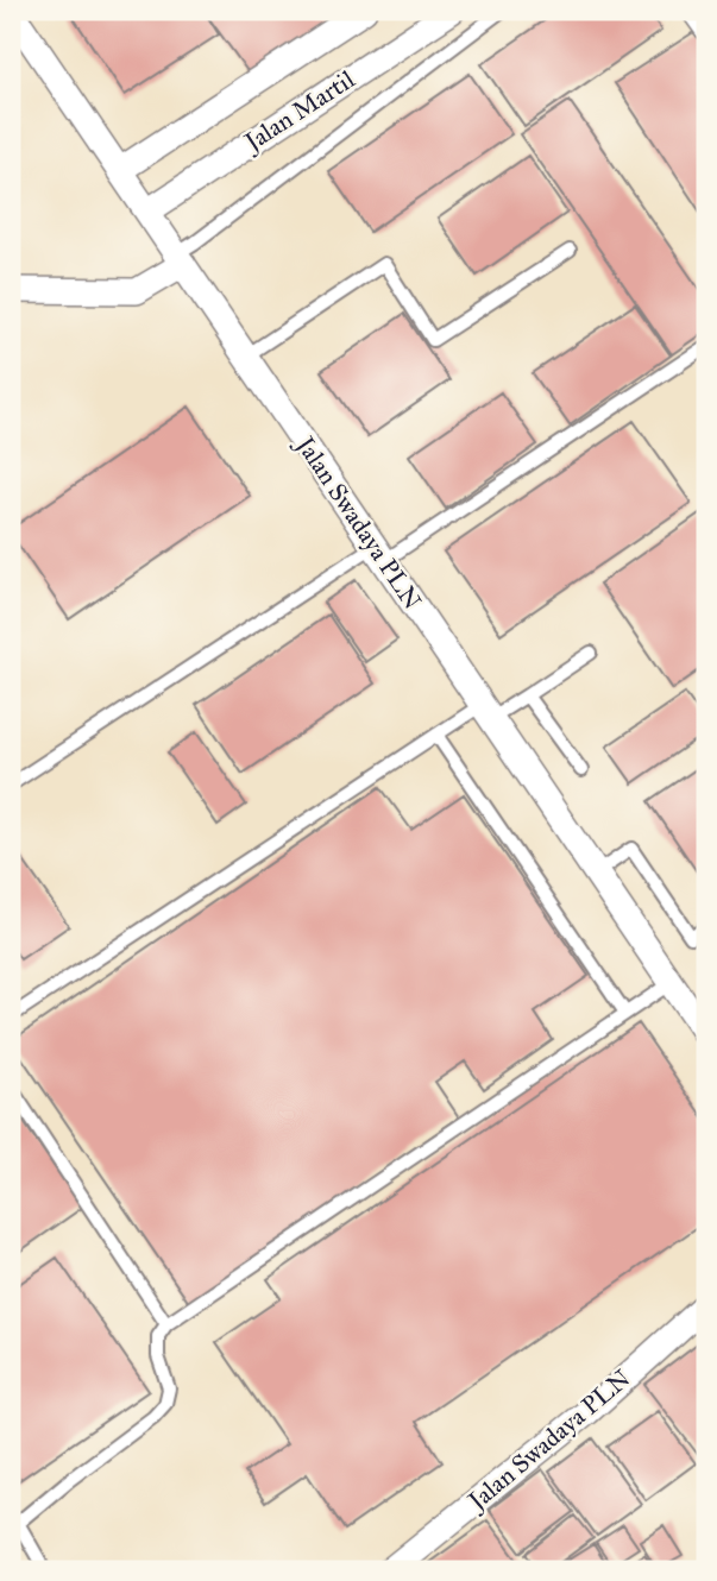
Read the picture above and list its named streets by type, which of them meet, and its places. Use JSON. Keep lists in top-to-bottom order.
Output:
{
  "streets": {
    "street": ["Jalan Martil", "Jalan Swadaya PLN"]
  },
  "crossings": [
    ["Jalan Martil", "Jalan Swadaya PLN"]
  ]
}
